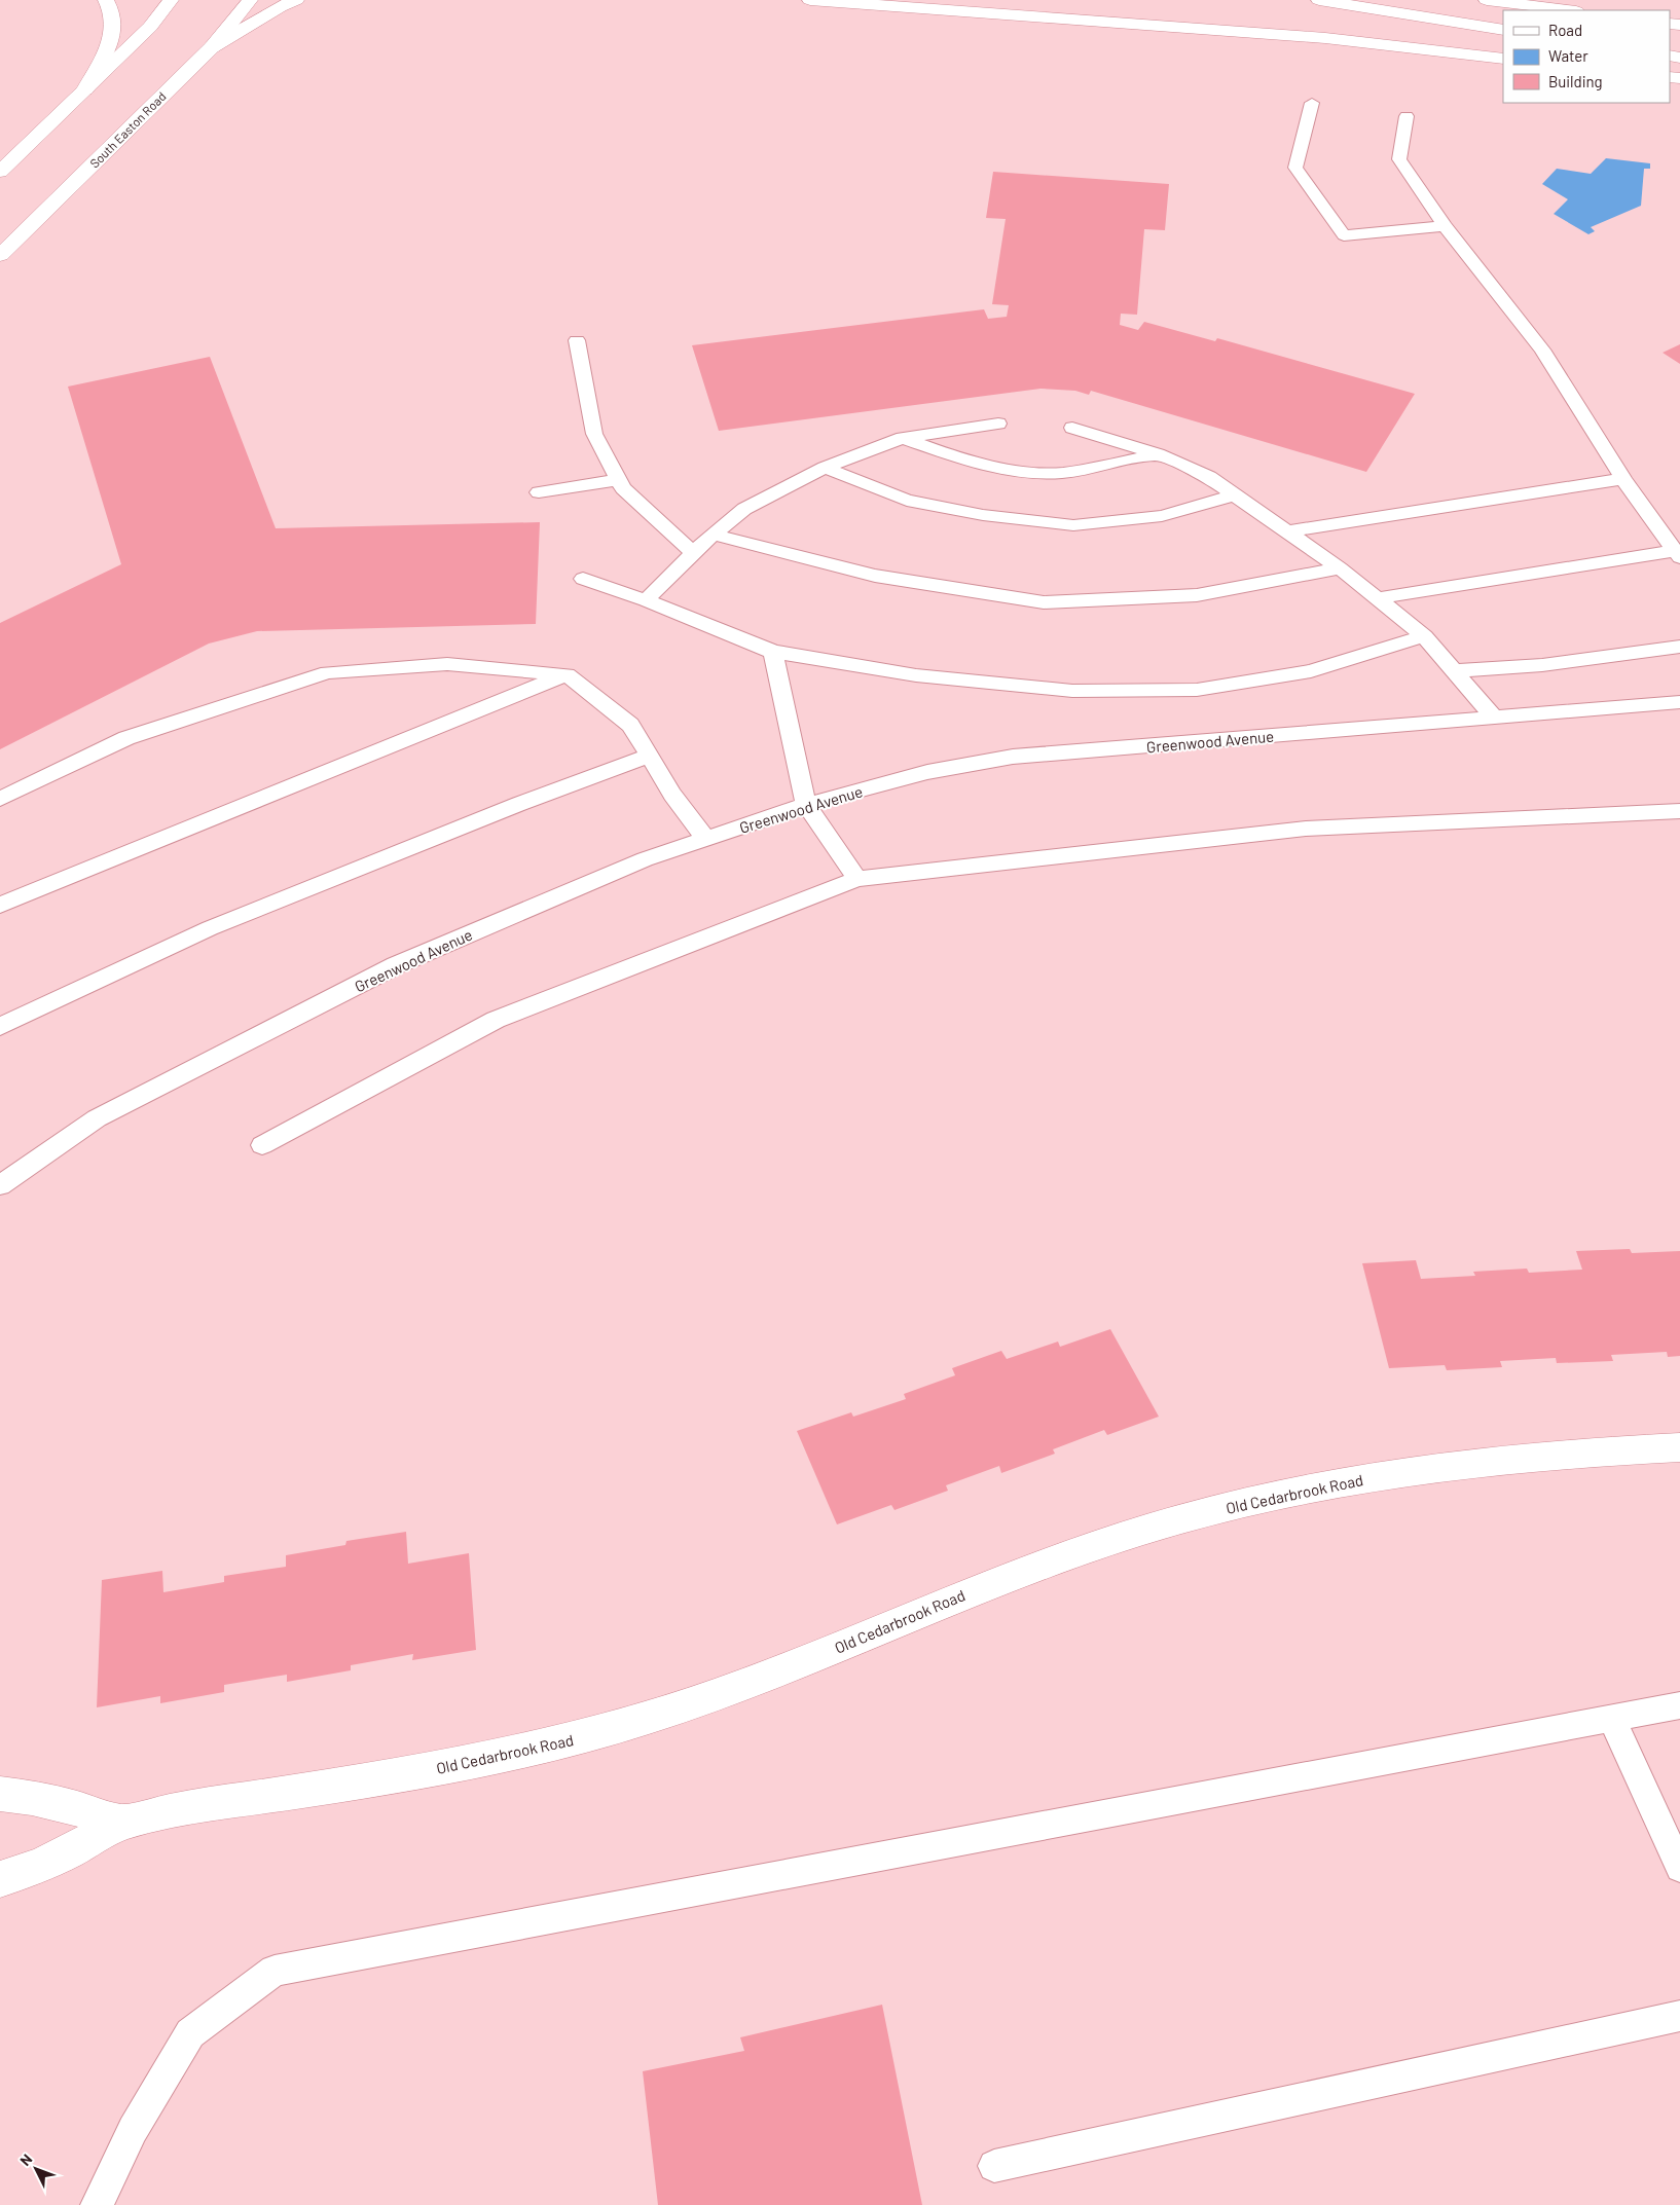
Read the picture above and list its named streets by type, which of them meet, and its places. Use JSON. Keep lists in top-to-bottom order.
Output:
{
  "streets": {
    "main road": ["South Easton Road", "Old Cedarbrook Road"],
    "lane": ["Greenwood Avenue"]
  },
  "legend": ["Road", "Water", "Building"],
  "north": "top left"
}
